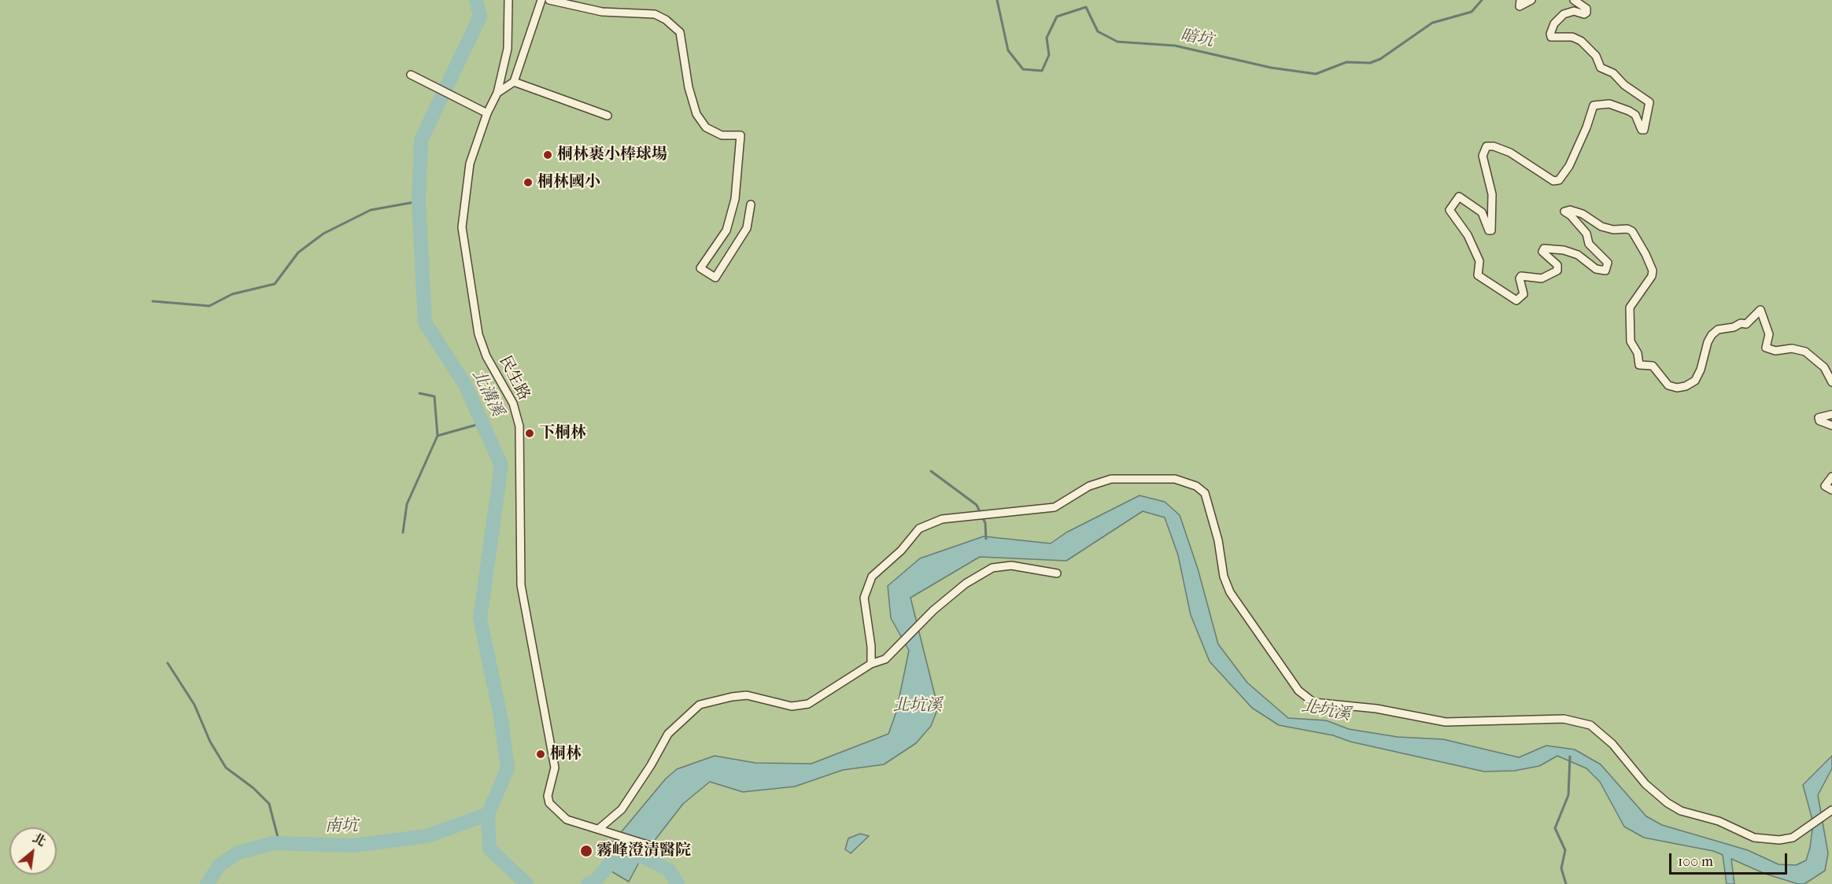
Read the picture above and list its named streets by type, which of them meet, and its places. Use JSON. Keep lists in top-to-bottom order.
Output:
{
  "streets": {
    "street": ["民生路"]
  },
  "water": [
    "暗坑",
    "北溝溪",
    "北坑溪",
    "南坑"
  ],
  "places": [
    "桐林裹小棒球場",
    "桐林國小",
    "下桐林",
    "桐林",
    "霧峰澄清醫院"
  ],
  "scale_bar": "100 m",
  "north": "top right"
}
